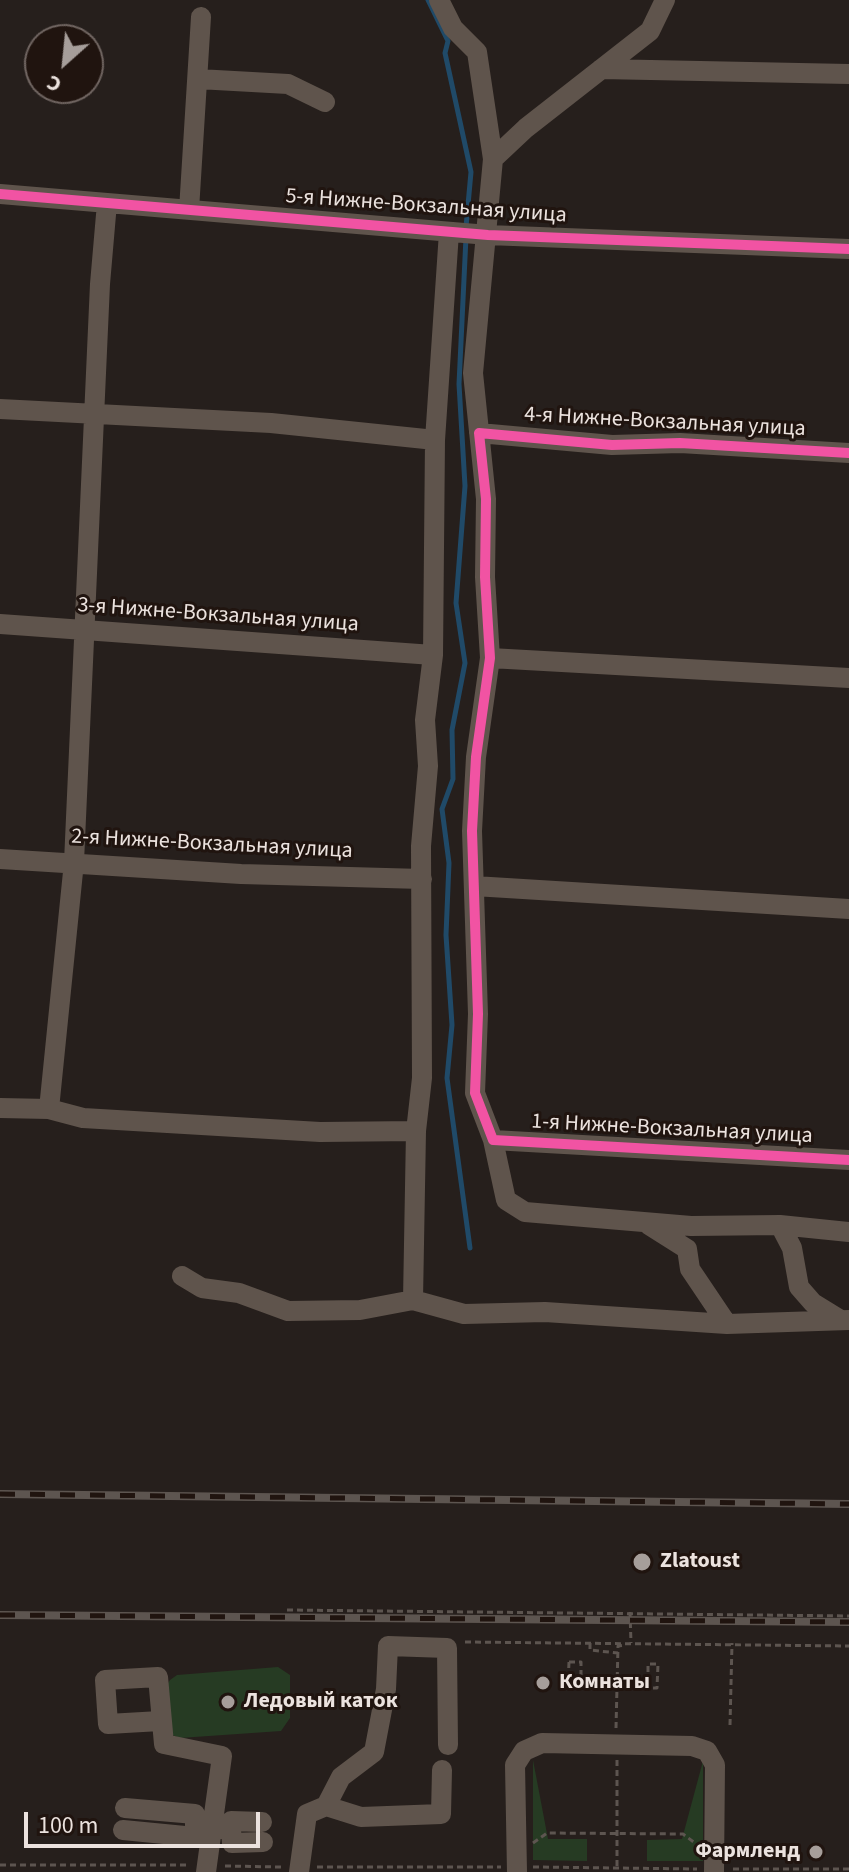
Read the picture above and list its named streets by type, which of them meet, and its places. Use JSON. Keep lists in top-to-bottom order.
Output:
{
  "streets": {
    "street": [
      "5-я Нижне-Вокзальная улица",
      "4-я Нижне-Вокзальная улица",
      "3-я Нижне-Вокзальная улица",
      "2-я Нижне-Вокзальная улица",
      "1-я Нижне-Вокзальная улица"
    ]
  },
  "places": [
    "Zlatoust",
    "Комнаты",
    "Ледовый каток",
    "Фармленд"
  ],
  "scale_bar": "100 m",
  "north": "bottom left"
}
